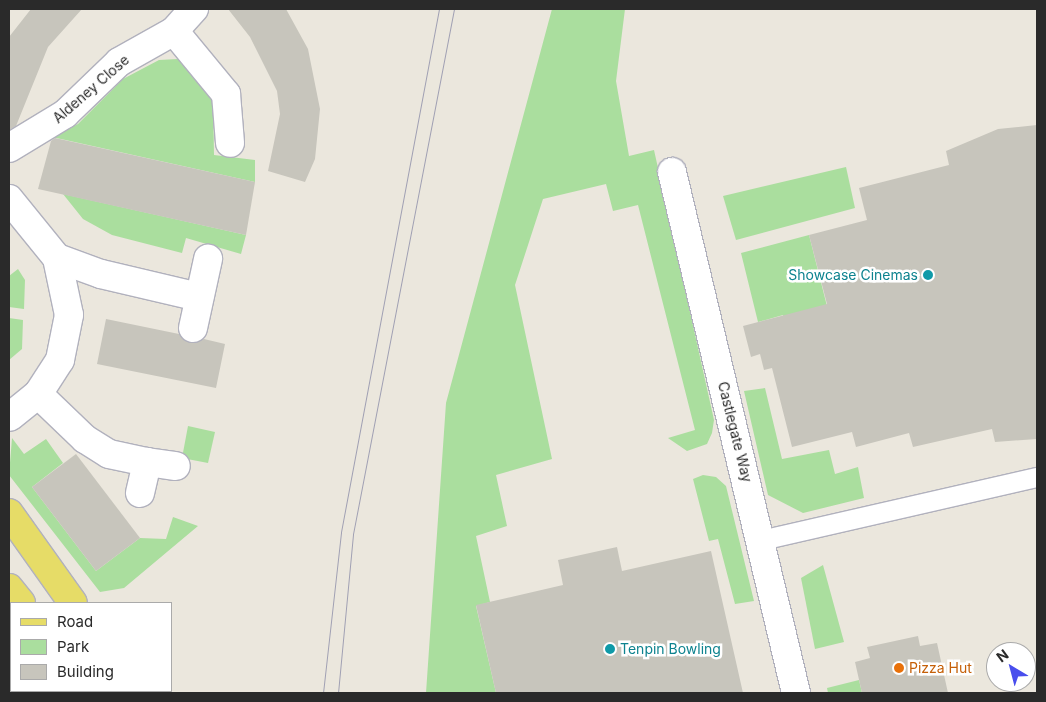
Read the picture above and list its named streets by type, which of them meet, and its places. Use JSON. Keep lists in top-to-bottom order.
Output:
{
  "streets": {
    "street": ["Aldeney Close", "Castlegate Way"]
  },
  "places": ["Showcase Cinemas", "Tenpin Bowling", "Pizza Hut"],
  "legend": ["Road", "Park", "Building"],
  "north": "top left"
}
